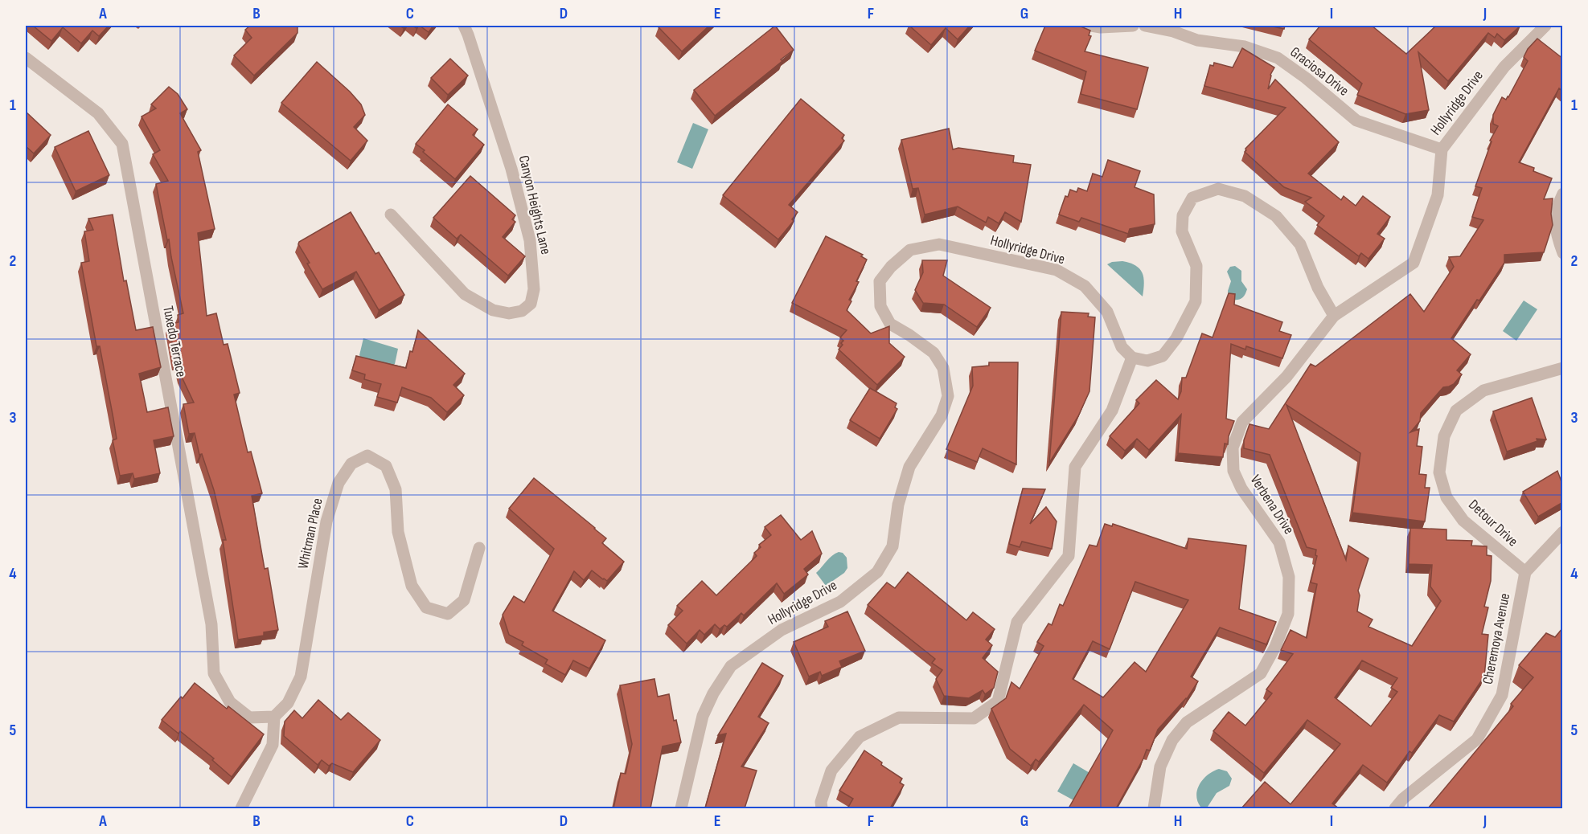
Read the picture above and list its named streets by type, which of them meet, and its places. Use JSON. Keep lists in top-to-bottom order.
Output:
{
  "streets": {
    "street": [
      "Graciosa Drive",
      "Hollyridge Drive",
      "Canyon Heights Lane",
      "Tuxedo Terrace",
      "Verbena Drive",
      "Detour Drive",
      "Whitman Place",
      "Cheremoya Avenue"
    ]
  },
  "crossings": [
    ["Graciosa Drive", "Hollyridge Drive"],
    ["Hollyridge Drive", "Verbena Drive"],
    ["Tuxedo Terrace", "Whitman Place"],
    ["Detour Drive", "Cheremoya Avenue"]
  ],
  "grid": {
    "columns": [
      "A",
      "B",
      "C",
      "D",
      "E",
      "F",
      "G",
      "H",
      "I",
      "J"
    ],
    "rows": [
      "1",
      "2",
      "3",
      "4",
      "5"
    ]
  }
}
